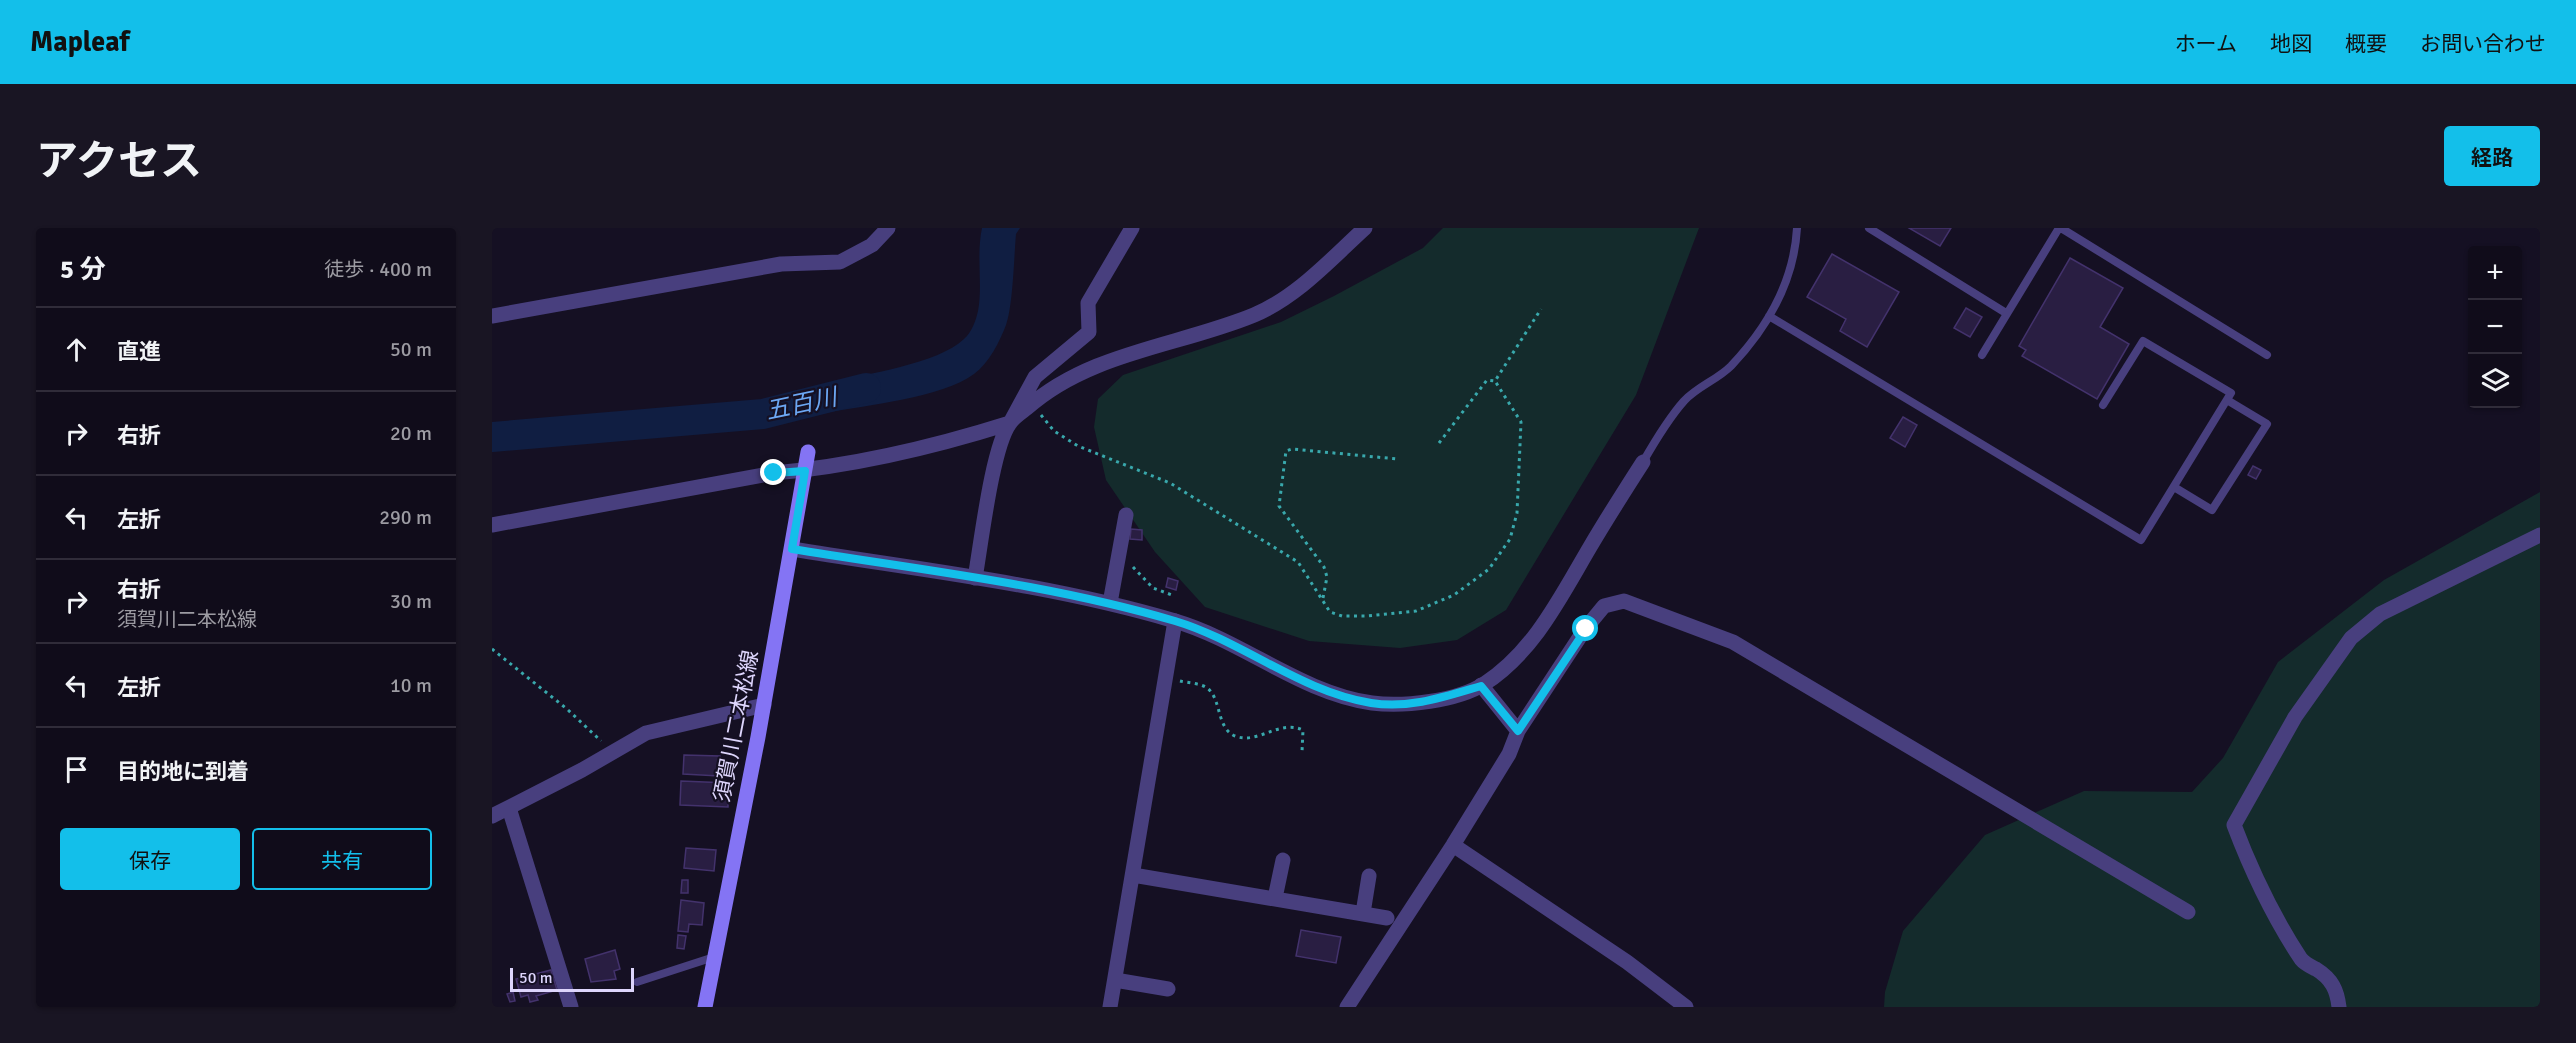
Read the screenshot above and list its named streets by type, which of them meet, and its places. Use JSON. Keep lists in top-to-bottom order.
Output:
{
  "streets": {
    "main road": ["須賀川二本松線"]
  },
  "water": ["五百川"],
  "scale_bar": "50 m",
  "page": {
    "header": "Mapleaf",
    "nav": [
      "ホーム",
      "地図",
      "概要",
      "お問い合わせ"
    ],
    "title": "アクセス",
    "buttons": [
      "経路",
      ["保存", "共有"]
    ],
    "heading": ["5 分", "徒歩 · 400 m"],
    "map_buttons": ["+", "−"],
    "list": [
      ["直進", "50 m"],
      ["右折", "20 m"],
      ["左折", "290 m"],
      ["右折", "須賀川二本松線", "30 m"],
      ["左折", "10 m"],
      "目的地に到着"
    ],
    "scale": "50 m"
  }
}
